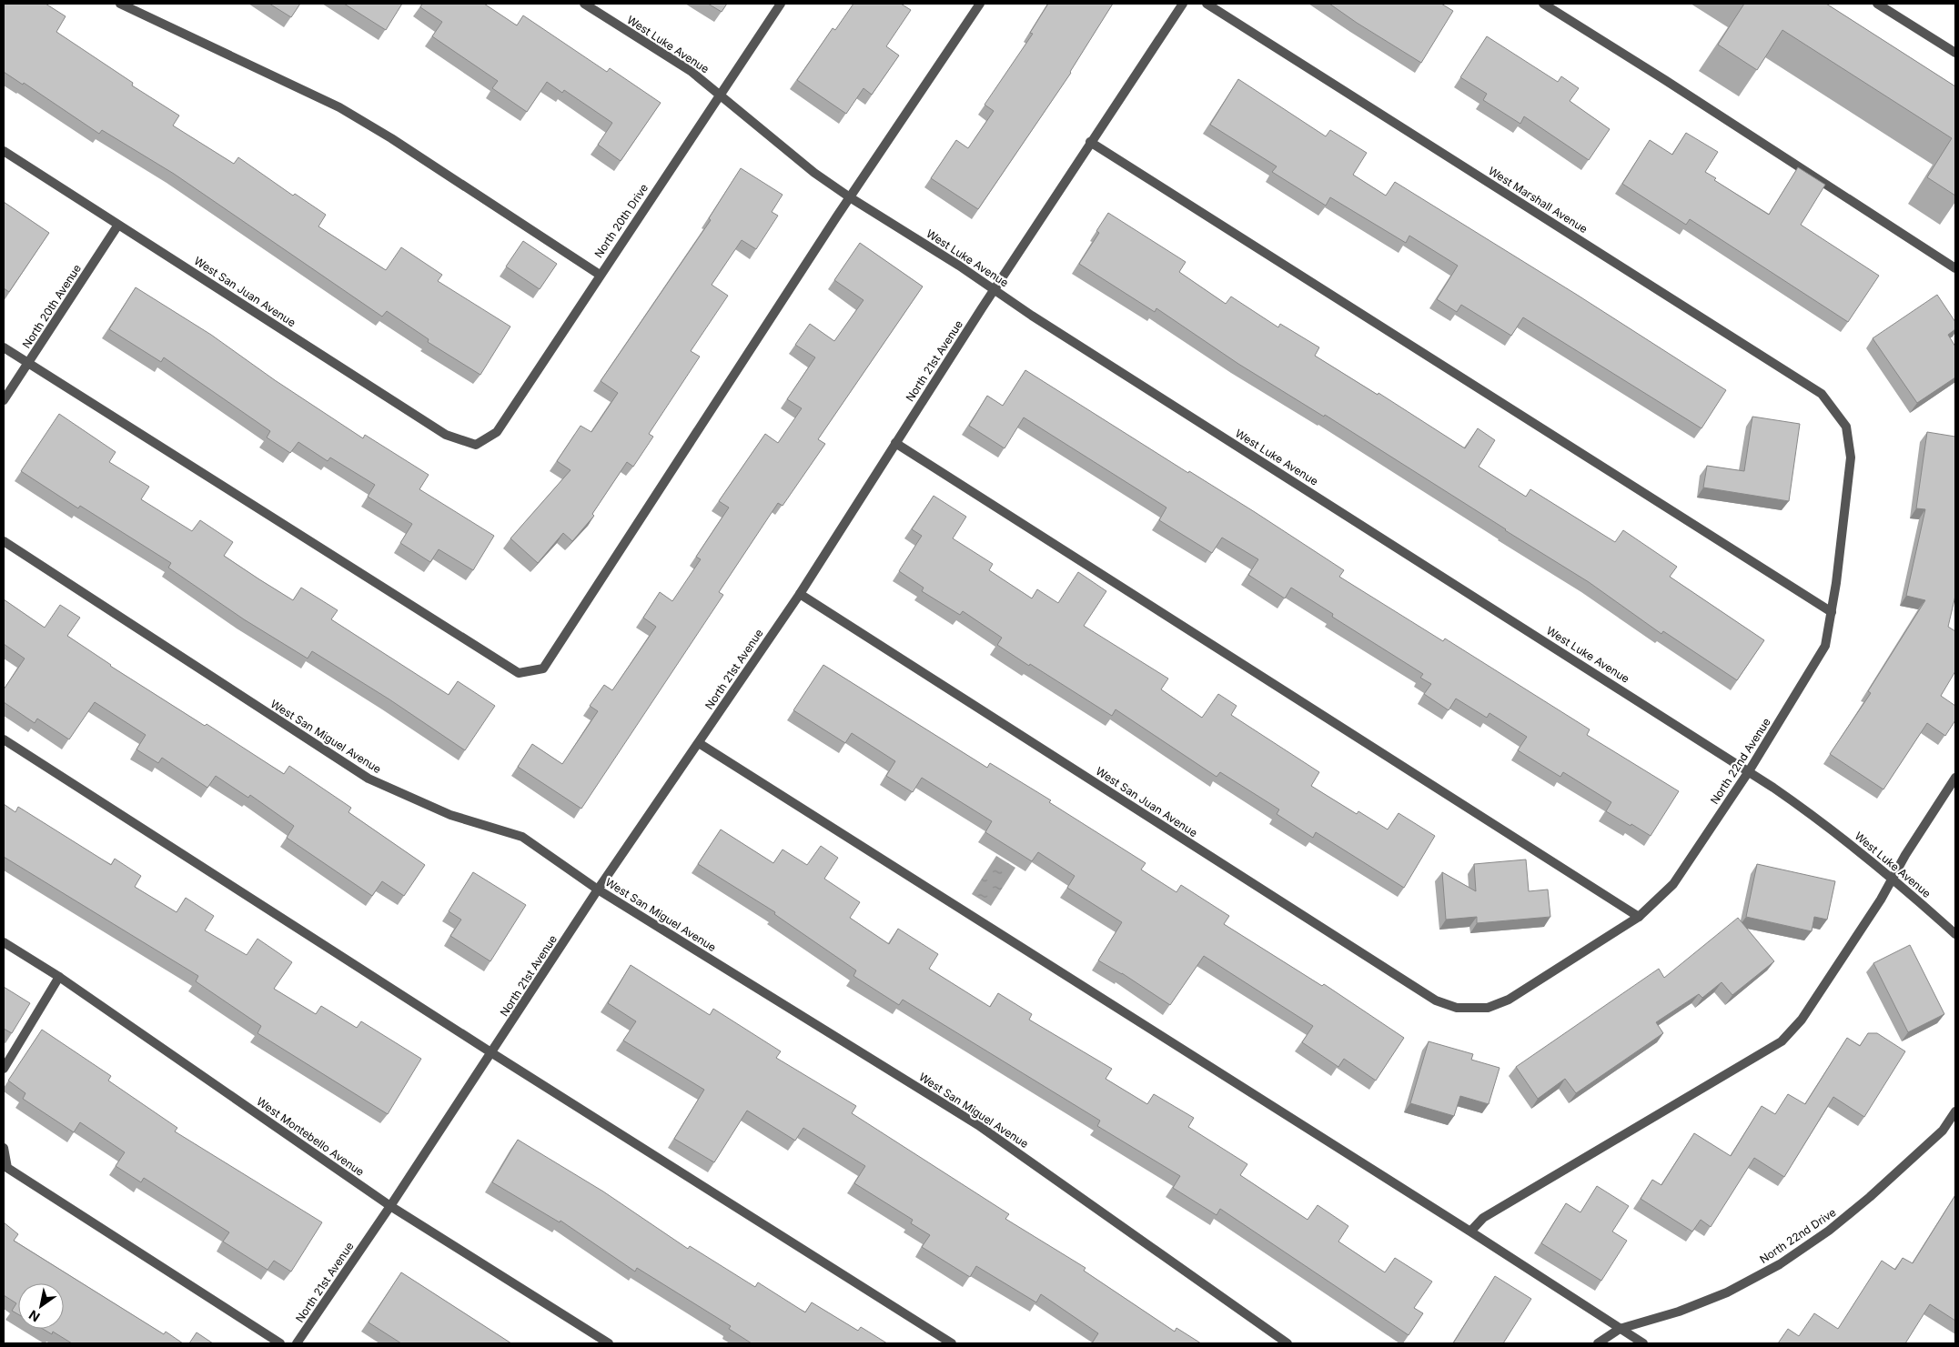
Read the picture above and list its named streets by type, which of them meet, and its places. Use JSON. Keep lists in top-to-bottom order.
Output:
{
  "streets": {
    "street": [
      "West Luke Avenue",
      "West Marshall Avenue",
      "North 20th Drive",
      "West San Juan Avenue",
      "North 20th Avenue",
      "North 21st Avenue",
      "West San Miguel Avenue",
      "North 22nd Avenue",
      "West Montebello Avenue",
      "North 22nd Drive"
    ]
  },
  "crossings": [
    ["West Luke Avenue", "North 20th Drive"],
    ["West Luke Avenue", "North 21st Avenue"],
    ["West Luke Avenue", "North 22nd Avenue"],
    ["West Marshall Avenue", "North 22nd Avenue"],
    ["North 20th Drive", "West San Juan Avenue"],
    ["West San Juan Avenue", "North 20th Avenue"],
    ["West San Juan Avenue", "North 21st Avenue"],
    ["West San Juan Avenue", "North 22nd Avenue"],
    ["North 21st Avenue", "West San Miguel Avenue"],
    ["North 21st Avenue", "West Montebello Avenue"]
  ],
  "north": "bottom left"
}
